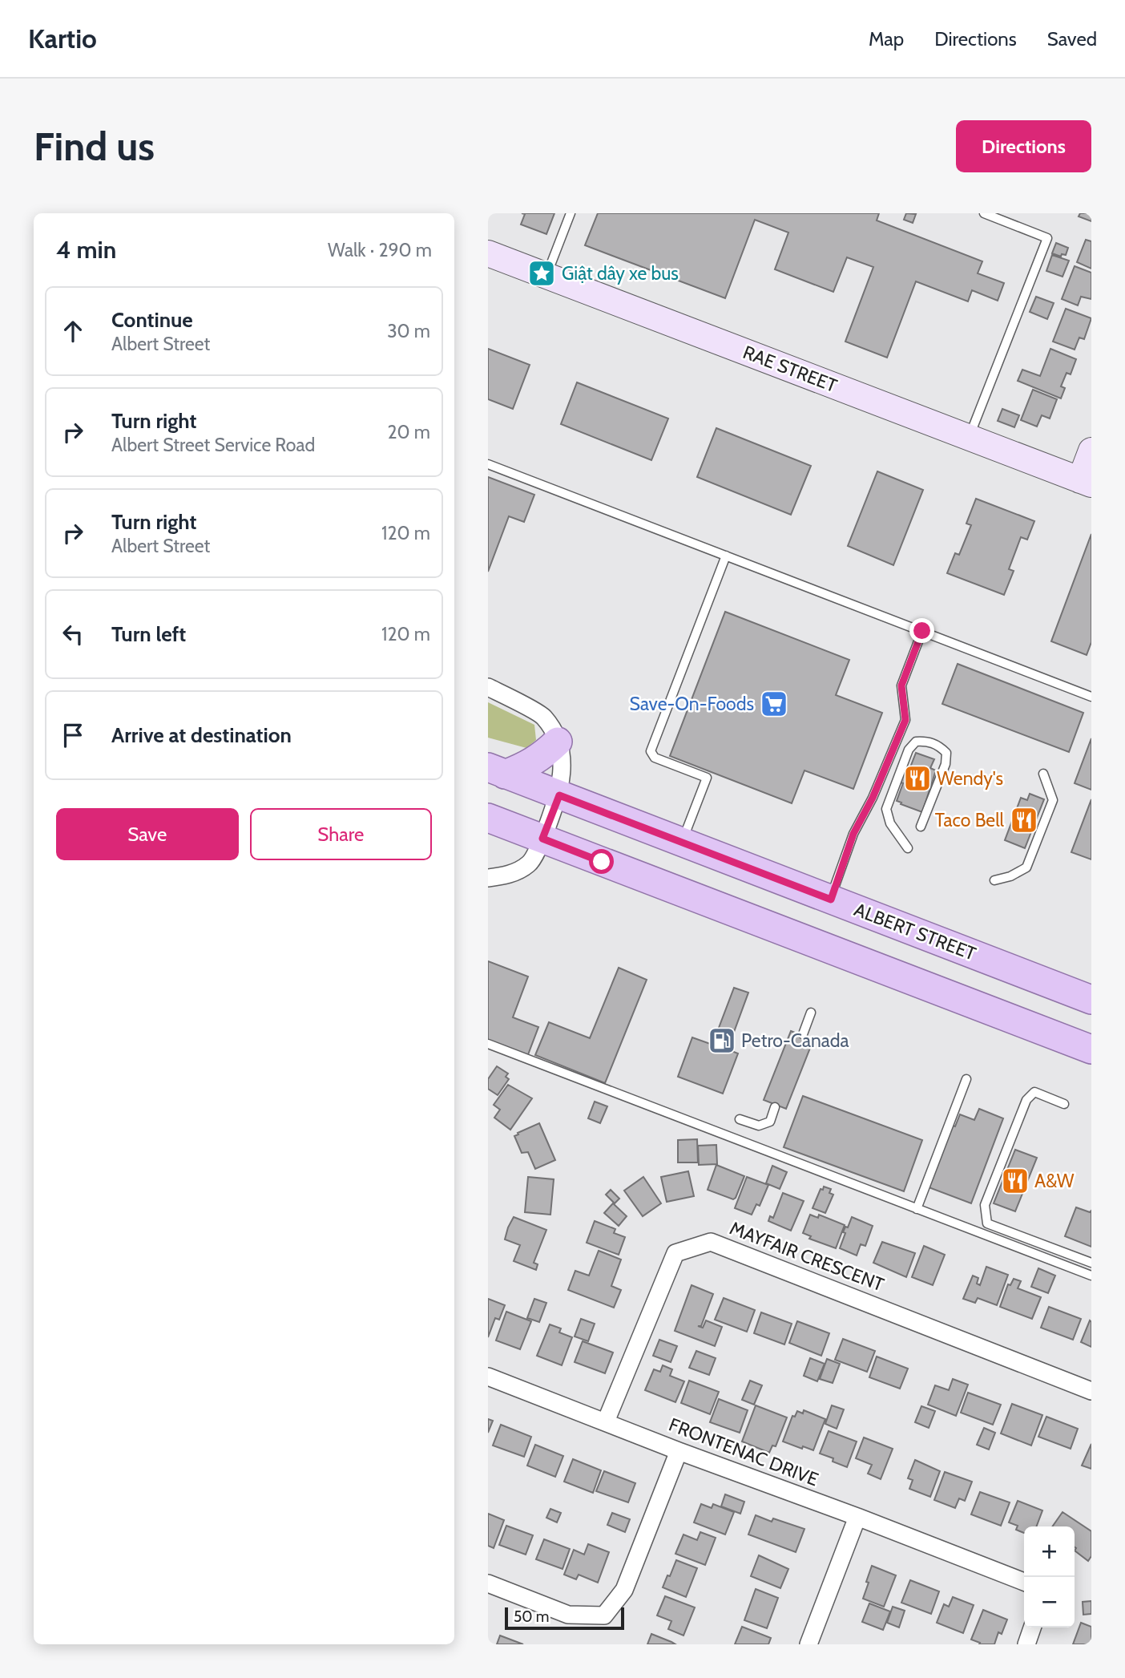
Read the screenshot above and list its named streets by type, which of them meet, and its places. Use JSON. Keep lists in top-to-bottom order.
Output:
{
  "streets": {
    "main road": ["ALBERT STREET"],
    "street": ["RAE STREET", "MAYFAIR CRESCENT", "FRONTENAC DRIVE"]
  },
  "crossings": [
    ["MAYFAIR CRESCENT", "FRONTENAC DRIVE"]
  ],
  "places": {
    "place": ["Giật dây xe bus"],
    "supermarket": ["Save-On-Foods"],
    "restaurant": ["Wendy's", "Taco Bell", "A&W"],
    "fuel station": ["Petro-Canada"]
  },
  "scale_bar": "50 m",
  "page": {
    "header": "Kartio",
    "nav": ["Map", "Directions", "Saved"],
    "buttons": [
      "Directions",
      ["Save", "Share"]
    ],
    "title": "Find us",
    "heading": ["4 min", "Walk · 290 m"],
    "list": [
      ["Continue", "Albert Street", "30 m"],
      ["Turn right", "Albert Street Service Road", "20 m"],
      ["Turn right", "Albert Street", "120 m"],
      ["Turn left", "120 m"],
      "Arrive at destination"
    ],
    "map_buttons": ["+", "−"],
    "scale": "50 m"
  }
}
